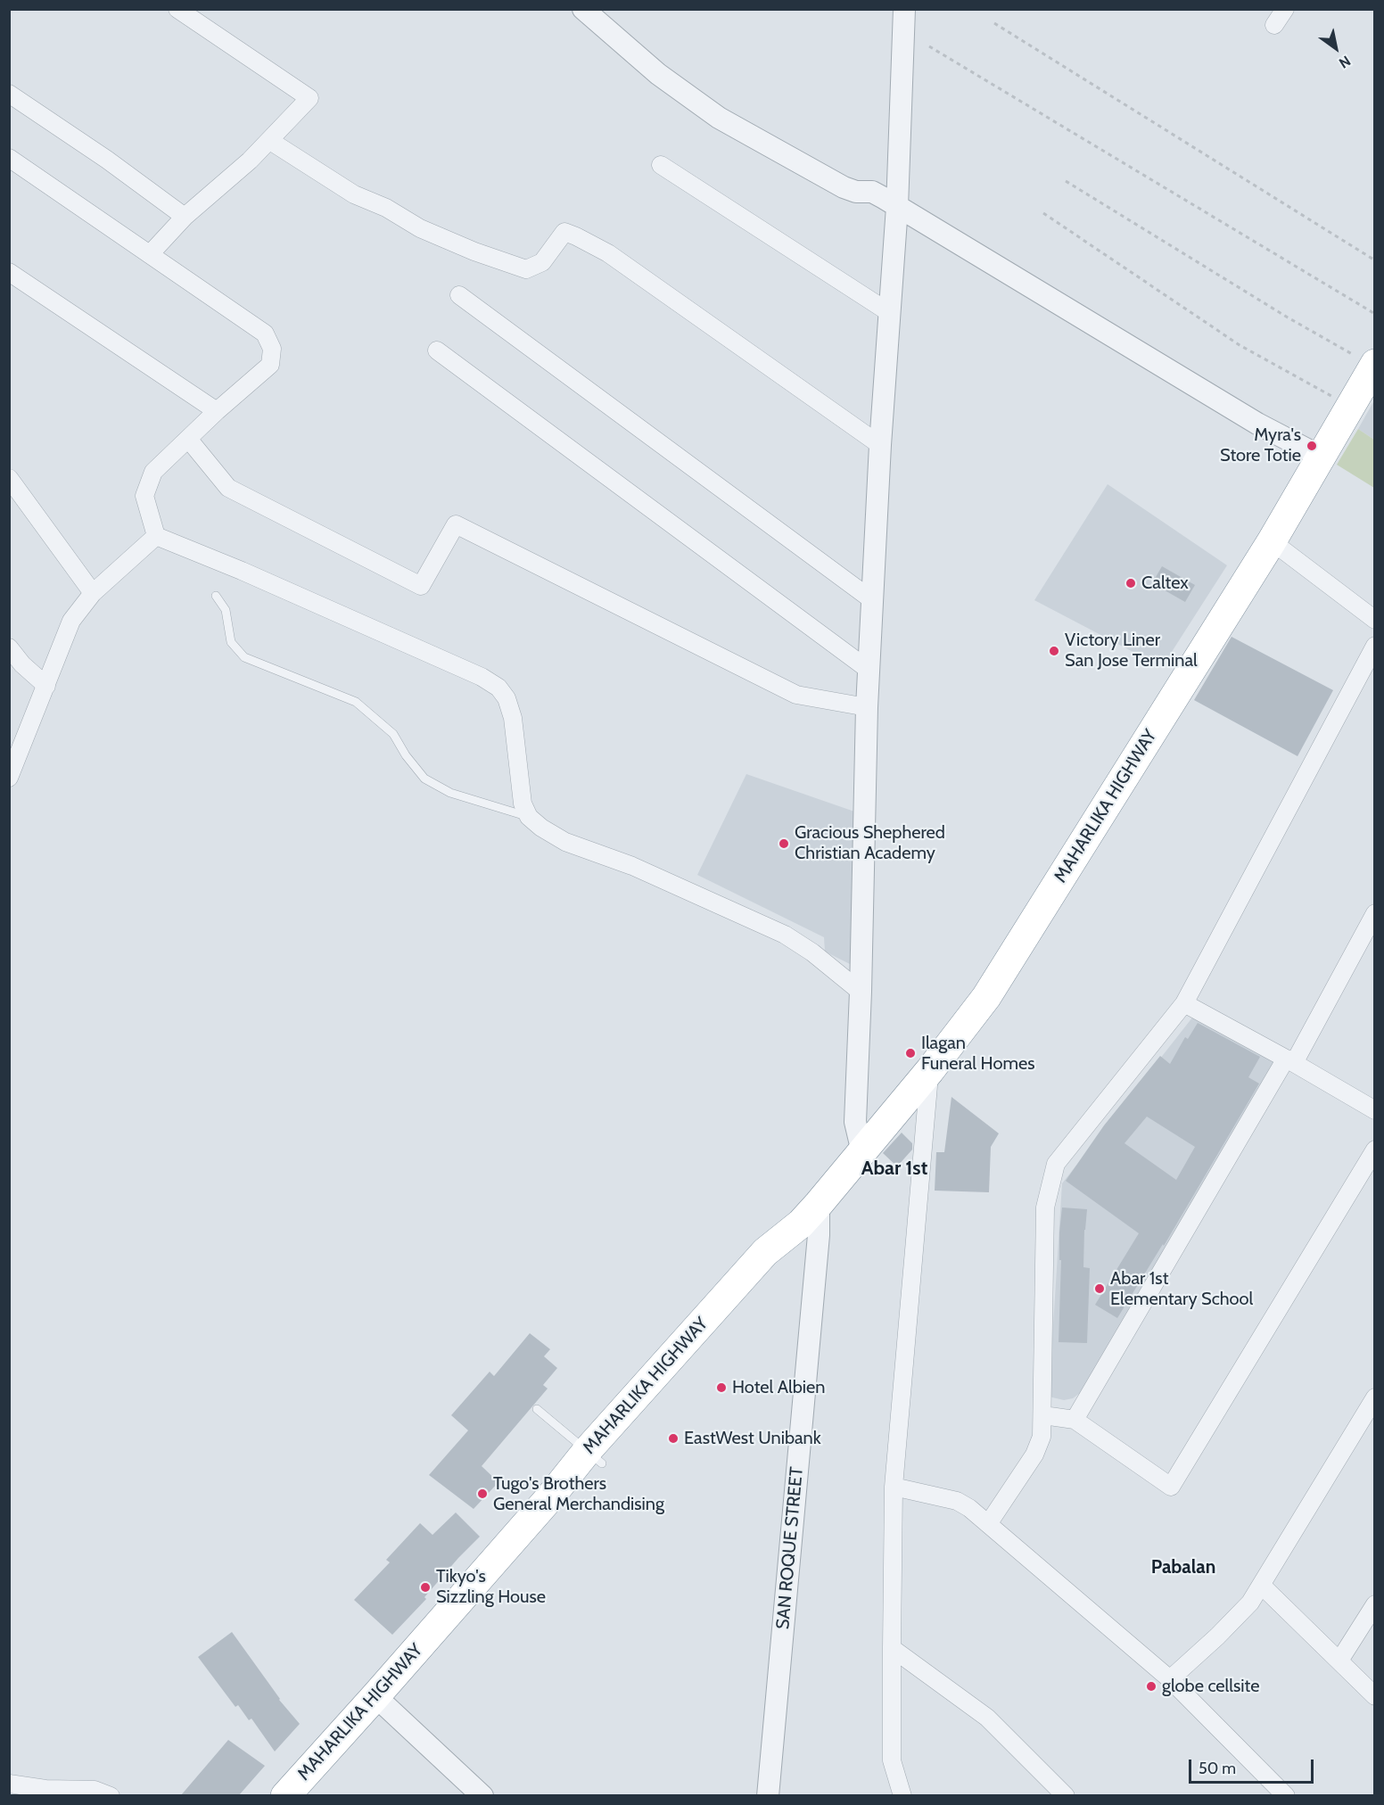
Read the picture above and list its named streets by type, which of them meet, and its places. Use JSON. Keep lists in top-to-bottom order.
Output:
{
  "streets": {
    "highway": ["MAHARLIKA HIGHWAY"],
    "street": ["SAN ROQUE STREET"]
  },
  "crossings": [
    ["MAHARLIKA HIGHWAY", "SAN ROQUE STREET"]
  ],
  "districts": ["Abar 1st", "Pabalan"],
  "places": [
    "Myra's Store Totie",
    "Caltex",
    "Victory Liner San Jose Terminal",
    "Gracious Shephered Christian Academy",
    "Ilagan Funeral Homes",
    "Abar 1st Elementary School",
    "Hotel Albien",
    "EastWest Unibank",
    "Tugo's Brothers General Merchandising",
    "Tikyo's Sizzling House",
    "globe cellsite"
  ],
  "scale_bar": "50 m",
  "north": "bottom right"
}
